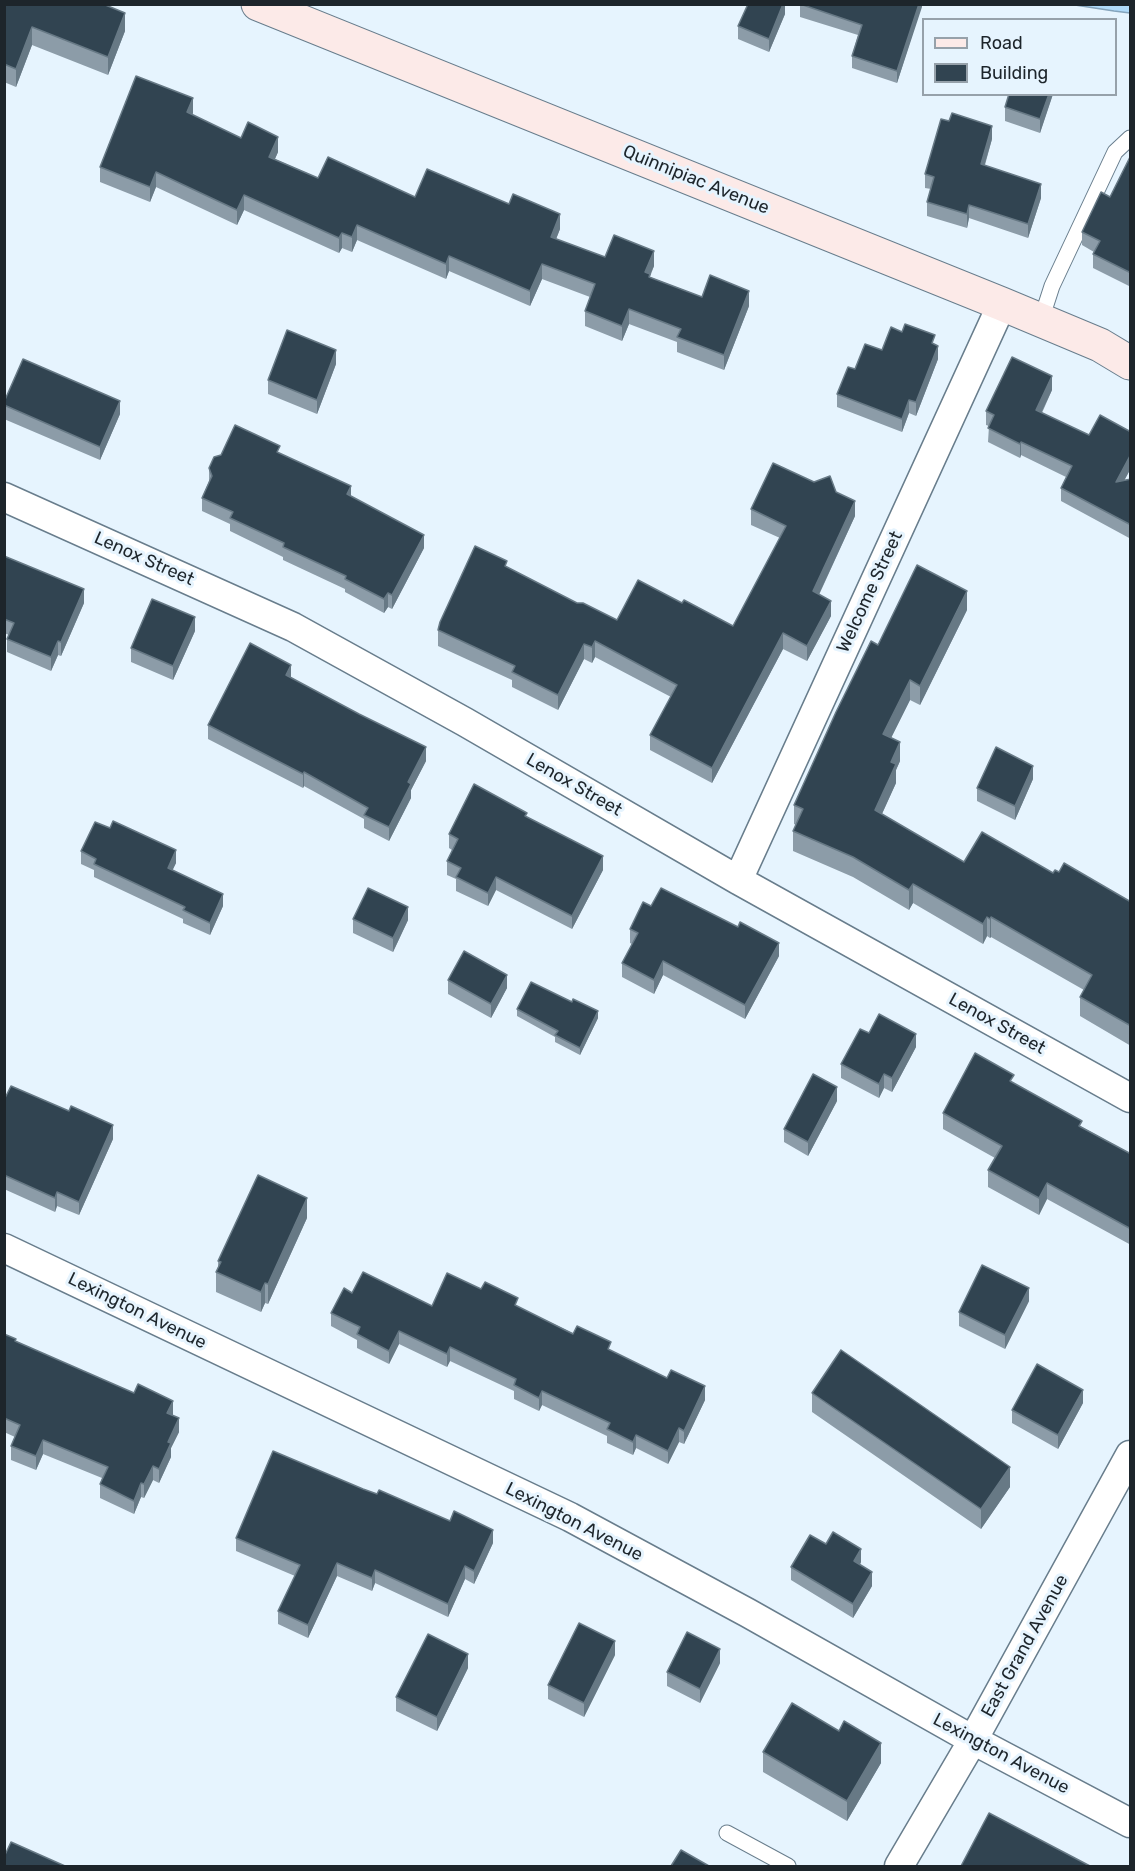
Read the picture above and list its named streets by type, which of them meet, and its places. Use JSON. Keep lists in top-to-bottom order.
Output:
{
  "streets": {
    "main road": ["Quinnipiac Avenue"],
    "street": [
      "Lenox Street",
      "Welcome Street",
      "Lexington Avenue",
      "East Grand Avenue"
    ]
  },
  "crossings": [
    ["Quinnipiac Avenue", "Welcome Street"],
    ["Lenox Street", "Welcome Street"],
    ["Lexington Avenue", "East Grand Avenue"]
  ],
  "legend": ["Road", "Building"]
}
